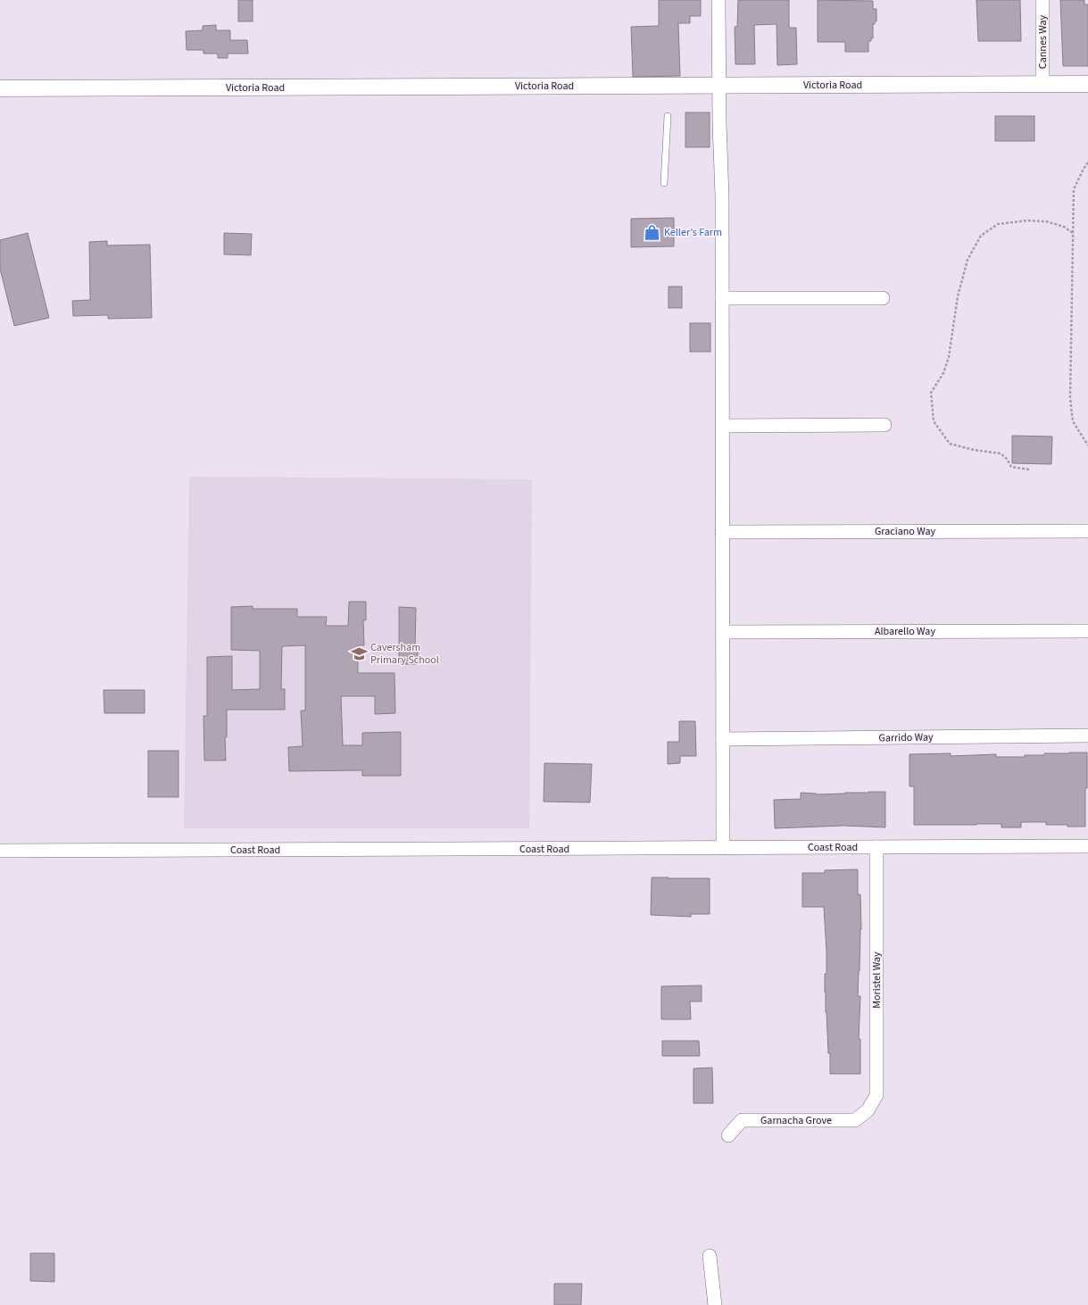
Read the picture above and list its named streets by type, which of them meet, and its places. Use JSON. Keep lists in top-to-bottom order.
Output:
{
  "streets": {
    "street": [
      "Cannes Way",
      "Victoria Road",
      "Graciano Way",
      "Albarello Way",
      "Garrido Way",
      "Coast Road",
      "Moristel Way",
      "Garnacha Grove"
    ]
  },
  "crossings": [
    ["Cannes Way", "Victoria Road"],
    ["Coast Road", "Moristel Way"],
    ["Moristel Way", "Garnacha Grove"]
  ],
  "places": {
    "shop": ["Keller’s Farm"],
    "school or university": ["Caversham Primary School"]
  }
}
